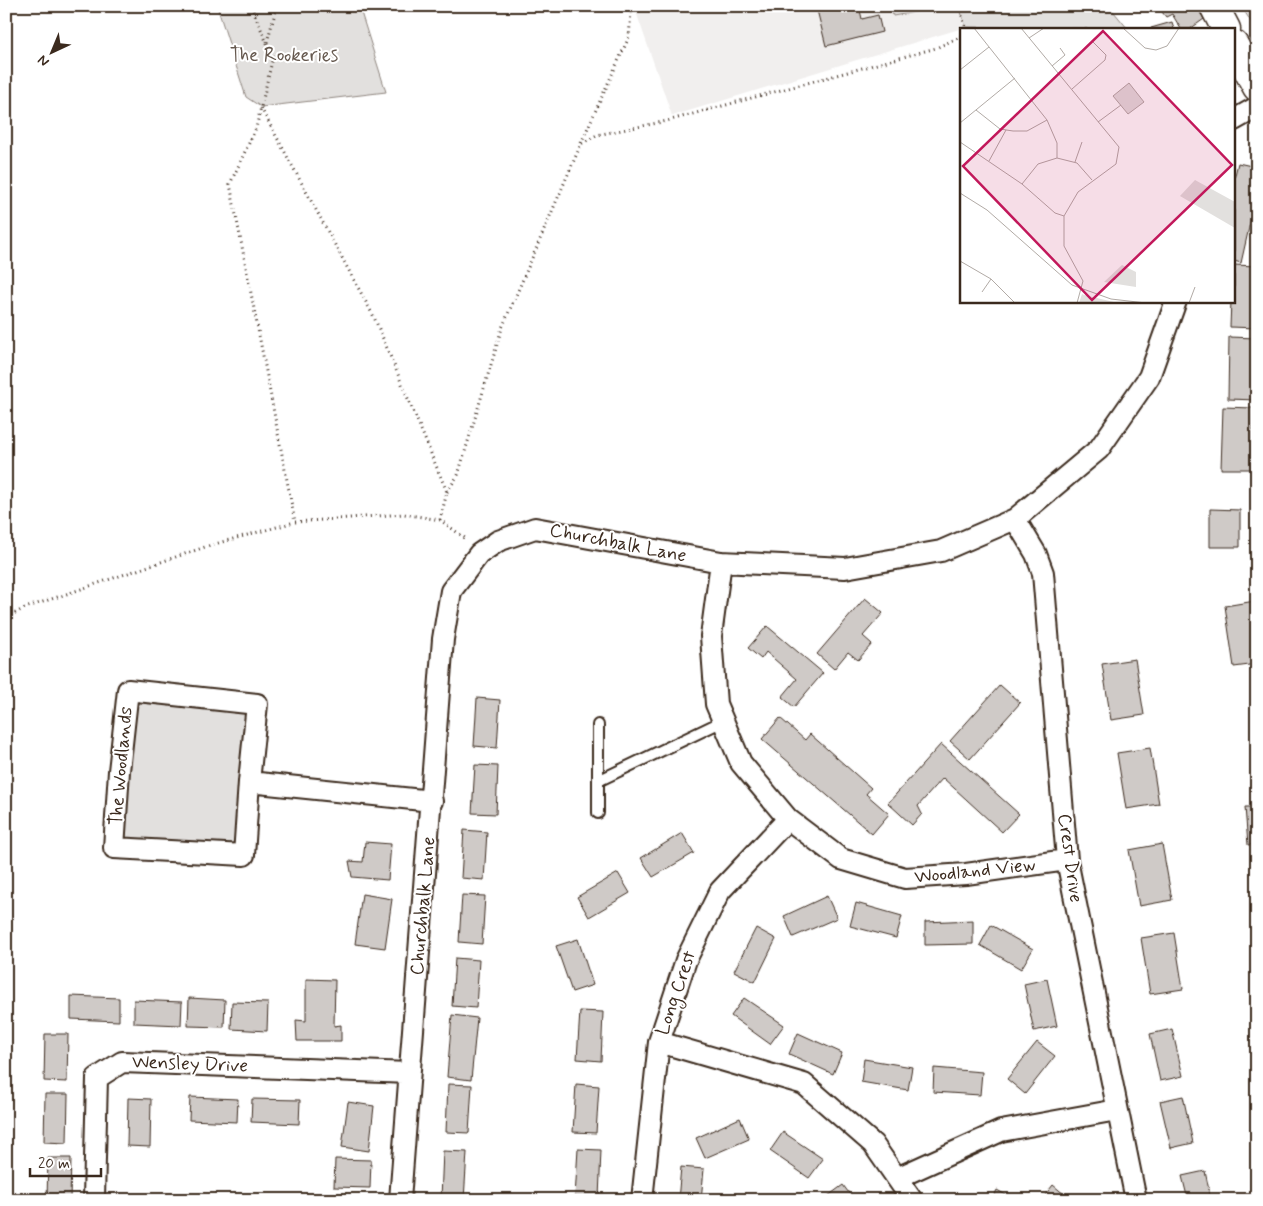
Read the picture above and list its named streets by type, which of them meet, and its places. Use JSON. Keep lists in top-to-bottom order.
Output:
{
  "streets": {
    "street": [
      "Churchbalk Lane",
      "The Woodlands",
      "Crest Drive",
      "Woodland View",
      "Long Crest",
      "Wensley Drive"
    ]
  },
  "crossings": [
    ["Churchbalk Lane", "Crest Drive"],
    ["Churchbalk Lane", "Woodland View"],
    ["Churchbalk Lane", "Wensley Drive"],
    ["Crest Drive", "Woodland View"],
    ["Woodland View", "Long Crest"]
  ],
  "parks": ["The Rookeries"],
  "scale_bar": "20 m",
  "north": "bottom left"
}
